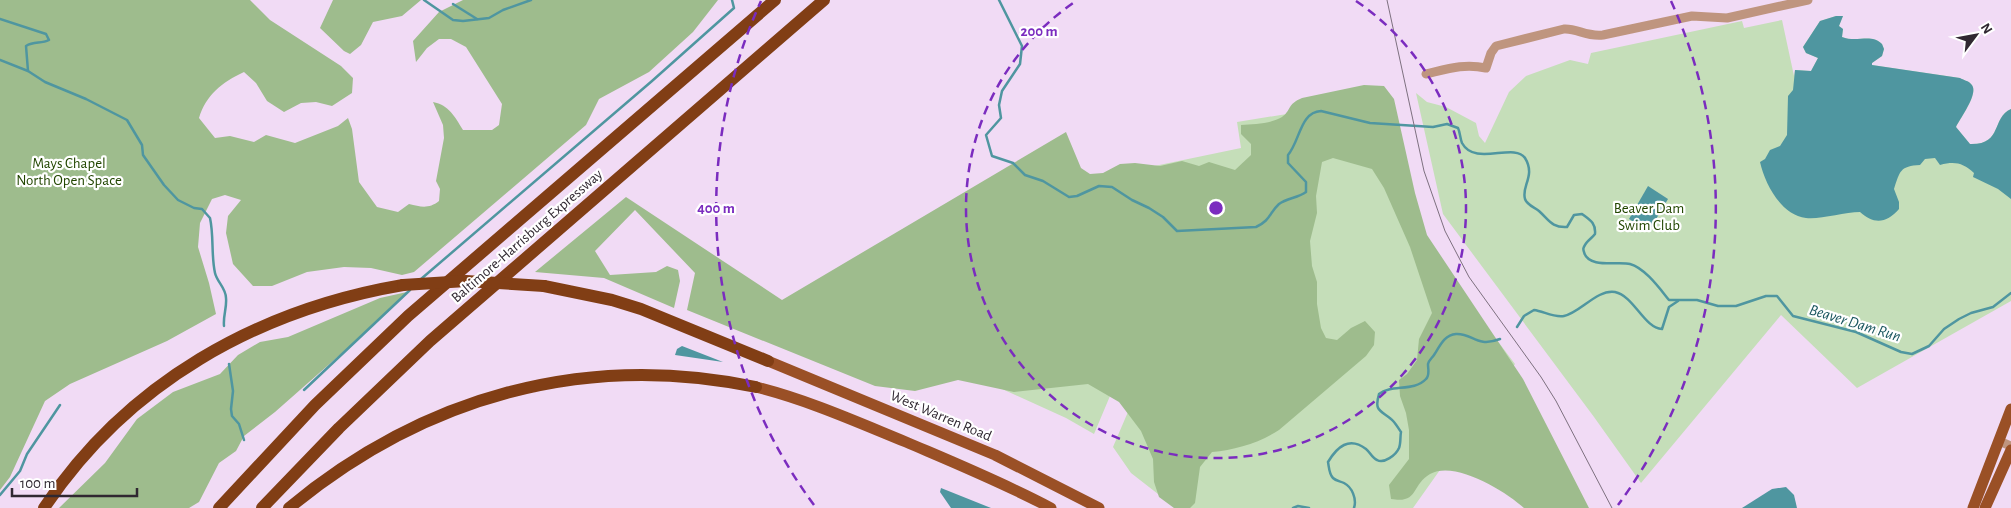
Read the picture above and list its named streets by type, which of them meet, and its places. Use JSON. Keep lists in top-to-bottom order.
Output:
{
  "streets": {
    "highway": ["Baltimore-Harrisburg Expressway"],
    "main road": ["West Warren Road"]
  },
  "water": ["Beaver Dam Run"],
  "parks": ["Mays Chapel North Open Space", "Beaver Dam Swim Club"],
  "scale_bar": "100 m",
  "north": "top right",
  "rings": ["200 m", "400 m"]
}
